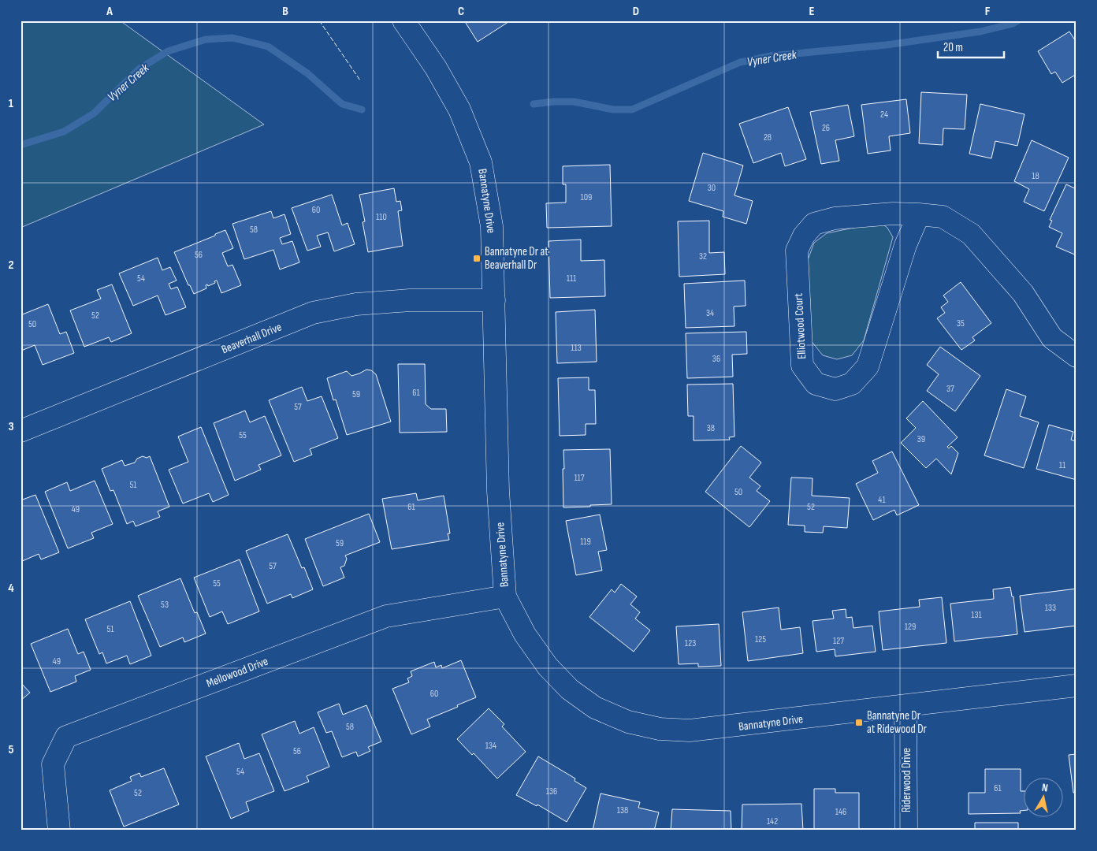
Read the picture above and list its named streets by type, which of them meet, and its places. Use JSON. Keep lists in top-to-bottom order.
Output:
{
  "streets": {
    "street": [
      "Bannatyne Drive",
      "Elliotwood Court",
      "Beaverhall Drive",
      "Mellowood Drive",
      "Riderwood Drive"
    ]
  },
  "crossings": [
    ["Bannatyne Drive", "Beaverhall Drive"],
    ["Bannatyne Drive", "Mellowood Drive"],
    ["Bannatyne Drive", "Riderwood Drive"]
  ],
  "water": ["Vyner Creek"],
  "places": {
    "transit": ["Bannatyne Dr at Beaverhall Dr", "Bannatyne Dr at Ridewood Dr"]
  },
  "house_numbers": [
    "24",
    "26",
    "28",
    "18",
    "30",
    "109",
    "60",
    "110",
    "58",
    "56",
    "32",
    "54",
    "111",
    "34",
    "52",
    "35",
    "50",
    "113",
    "36",
    "37",
    "61",
    "59",
    "57",
    "38",
    "55",
    "39",
    "11",
    "117",
    "51",
    "50",
    "41",
    "61",
    "52",
    "49",
    "119",
    "59",
    "57",
    "55",
    "53",
    "133",
    "131",
    "129",
    "51",
    "125",
    "127",
    "123",
    "49",
    "60",
    "58",
    "134",
    "56",
    "54",
    "61",
    "136",
    "52",
    "138",
    "146",
    "142"
  ],
  "scale_bar": "20 m",
  "north": "top",
  "grid": {
    "columns": [
      "A",
      "B",
      "C",
      "D",
      "E",
      "F"
    ],
    "rows": [
      "1",
      "2",
      "3",
      "4",
      "5"
    ]
  }
}
